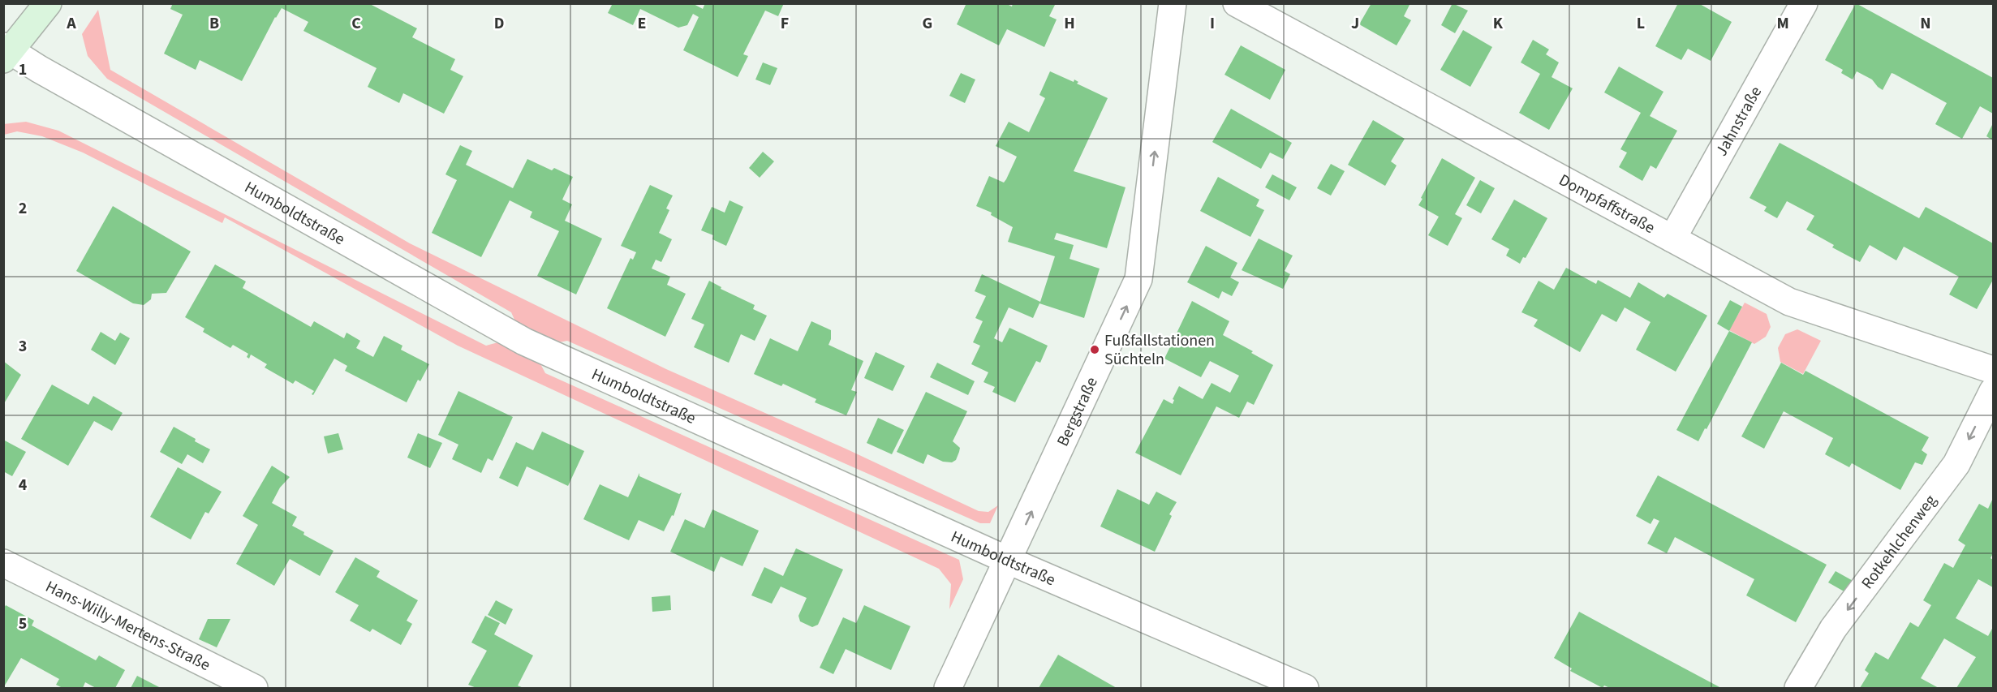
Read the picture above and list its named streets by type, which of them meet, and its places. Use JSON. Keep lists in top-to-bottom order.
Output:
{
  "streets": {
    "street": [
      "Jahnstraße",
      "Dompfaffstraße",
      "Humboldtstraße",
      "Bergstraße",
      "Rotkehlchenweg",
      "Hans-Willy-Mertens-Straße"
    ]
  },
  "crossings": [
    ["Jahnstraße", "Dompfaffstraße"],
    ["Humboldtstraße", "Bergstraße"]
  ],
  "one_way": ["Bergstraße", "Rotkehlchenweg"],
  "places": ["Fußfallstationen Süchteln"],
  "grid": {
    "columns": [
      "A",
      "B",
      "C",
      "D",
      "E",
      "F",
      "G",
      "H",
      "I",
      "J",
      "K",
      "L",
      "M",
      "N"
    ],
    "rows": [
      "1",
      "2",
      "3",
      "4",
      "5"
    ]
  }
}
